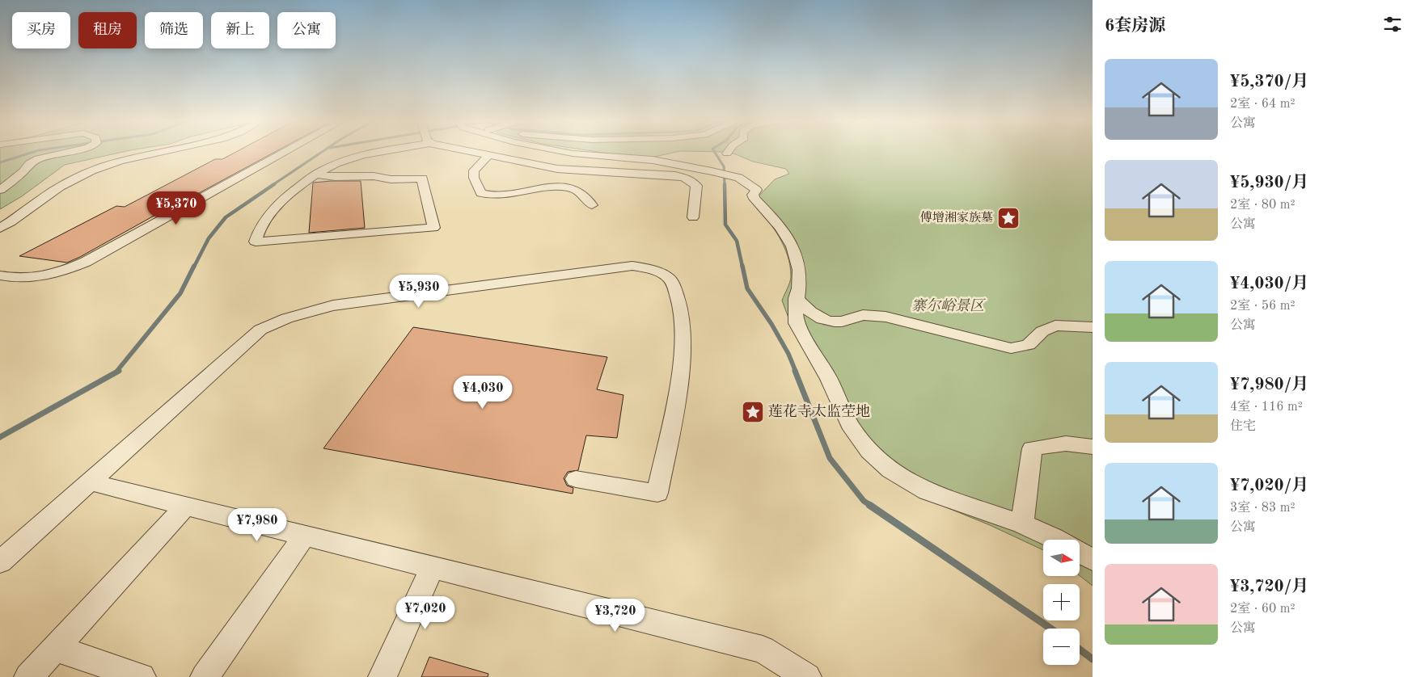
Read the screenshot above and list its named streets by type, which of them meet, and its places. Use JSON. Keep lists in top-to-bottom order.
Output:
{
  "parks": ["寨尔峪景区"],
  "places": {
    "place": ["傅增湘家族墓", "莲花寺太监茔地"]
  },
  "north": "right",
  "page": {
    "heading": "6套房源",
    "chip": [
      "买房",
      "租房",
      "筛选",
      "新上",
      "公寓"
    ],
    "list": [
      {
        "name": "¥5,370/月",
        "note": "2室 · 64 m² · 公寓"
      },
      {
        "name": "¥5,930/月",
        "note": "2室 · 80 m² · 公寓"
      },
      {
        "name": "¥4,030/月",
        "note": "2室 · 56 m² · 公寓"
      },
      {
        "name": "¥7,980/月",
        "note": "4室 · 116 m² · 住宅"
      },
      {
        "name": "¥7,020/月",
        "note": "3室 · 83 m² · 公寓"
      },
      {
        "name": "¥3,720/月",
        "note": "2室 · 60 m² · 公寓"
      }
    ],
    "price": [
      "¥5,370",
      "¥5,930",
      "¥4,030",
      "¥7,980",
      "¥7,020",
      "¥3,720"
    ],
    "map_buttons": ["+", "−"]
  }
}
